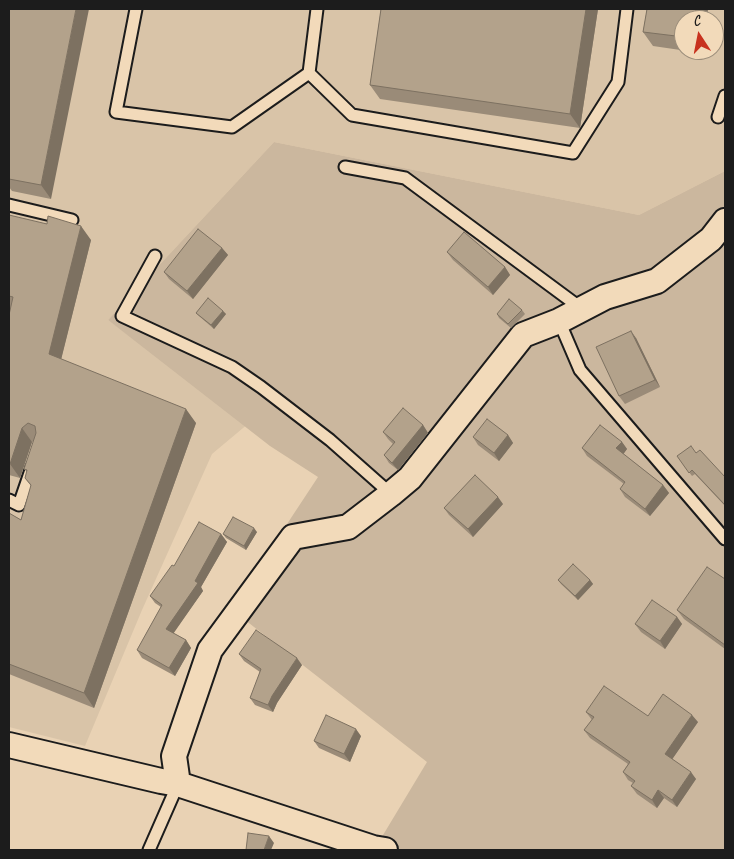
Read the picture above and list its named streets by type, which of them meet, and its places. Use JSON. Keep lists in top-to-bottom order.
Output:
{
  "north": "top"
}
